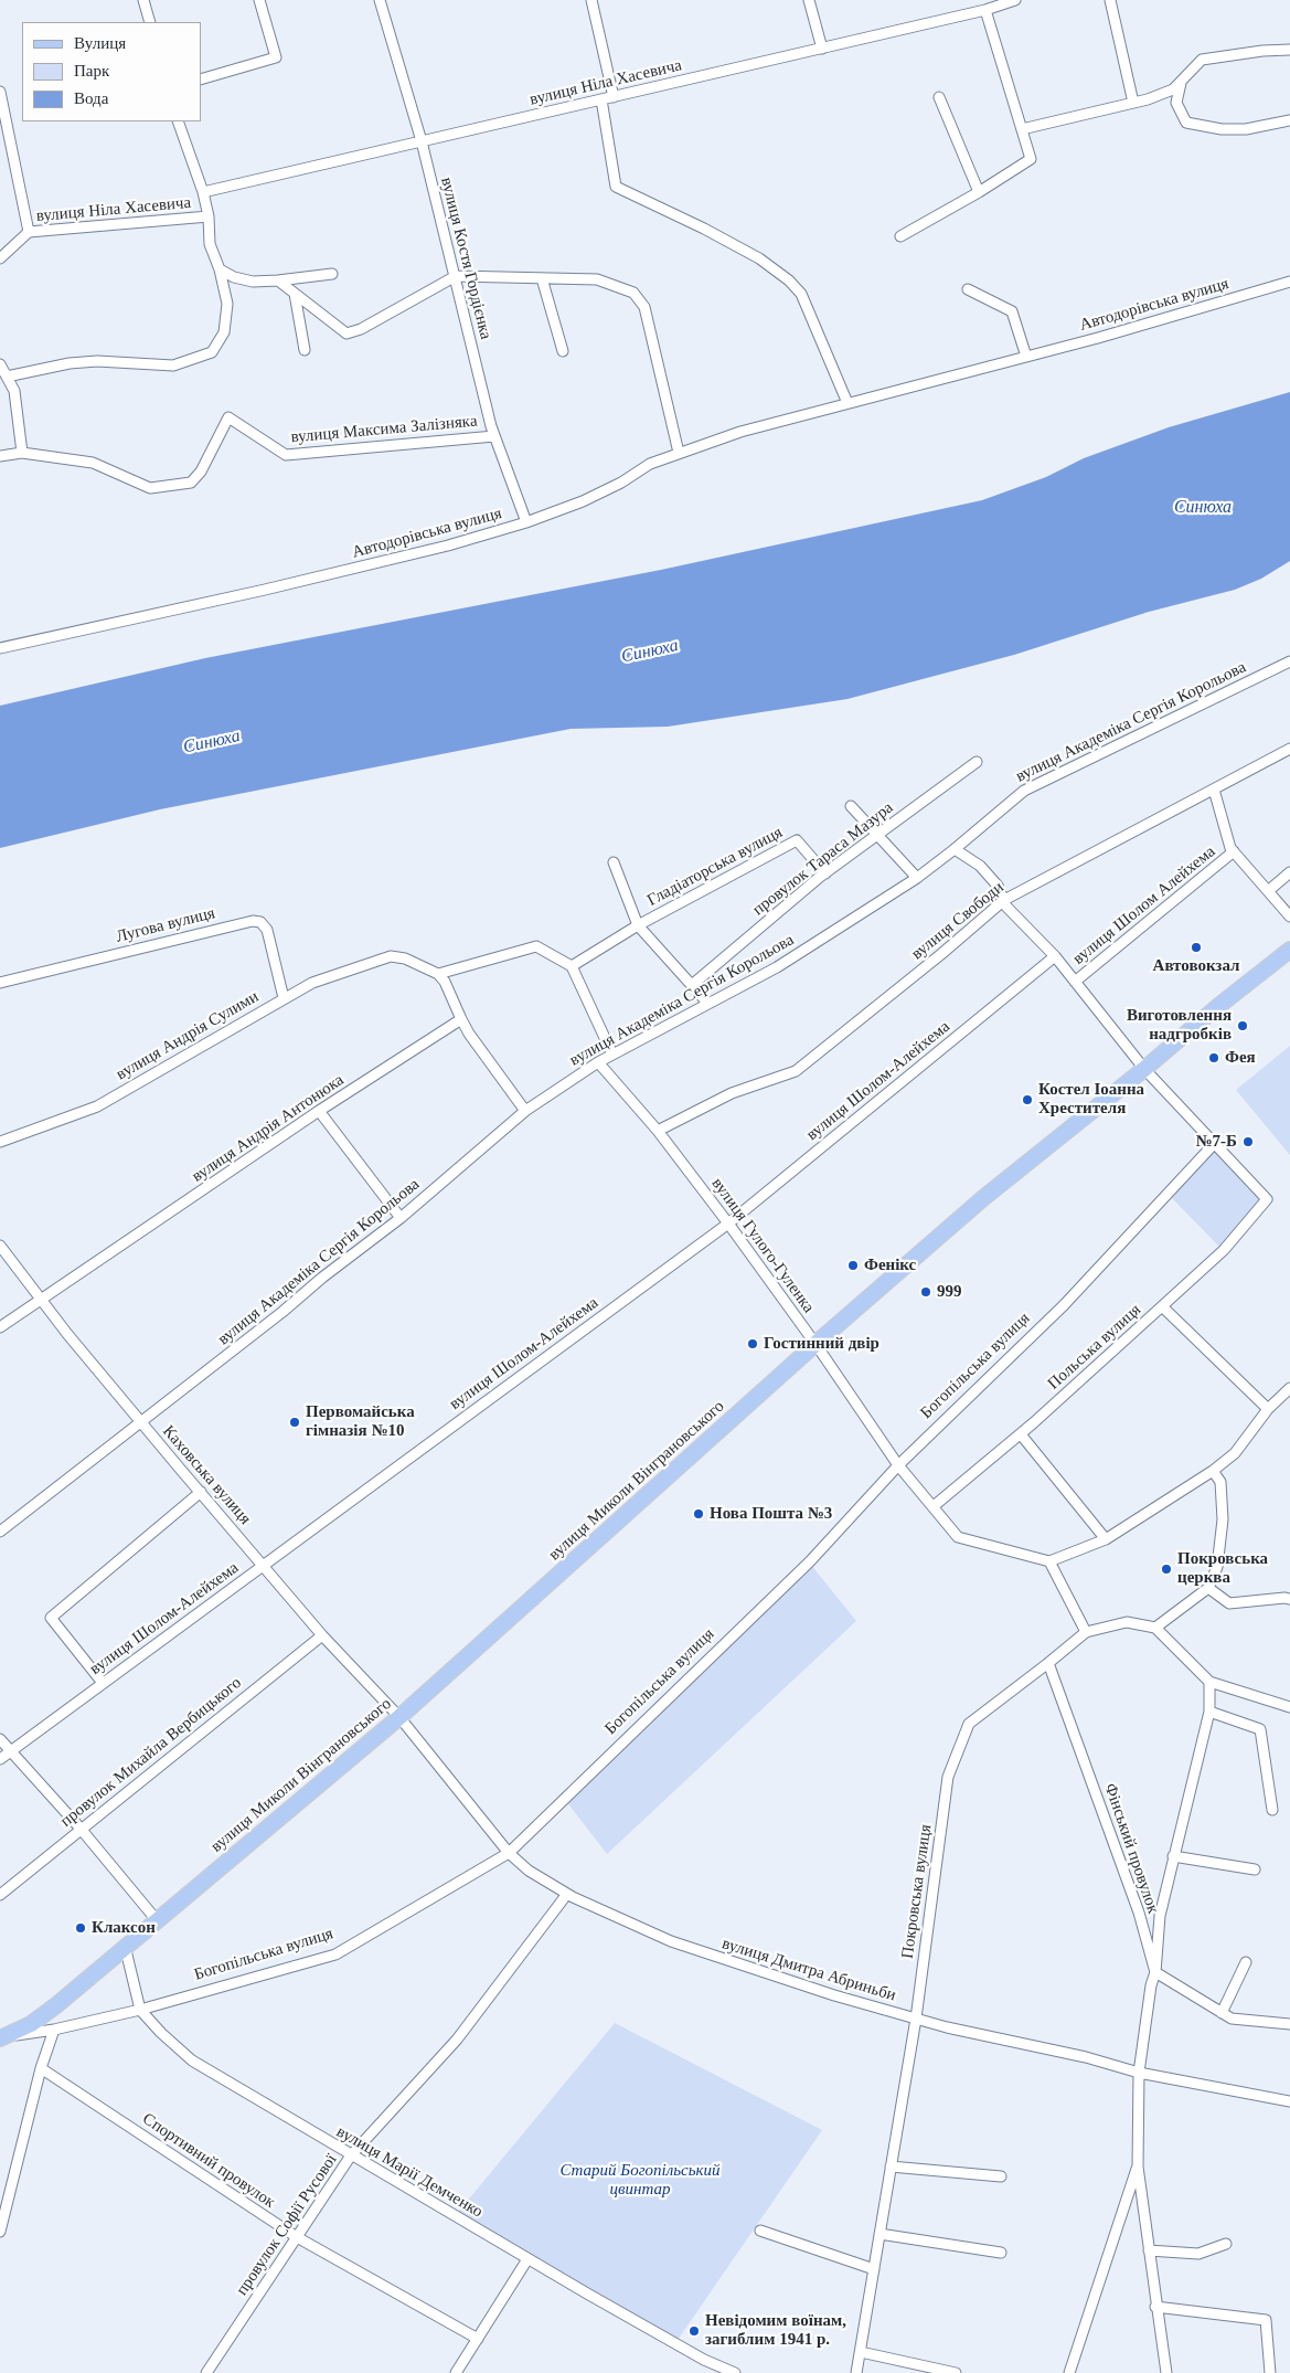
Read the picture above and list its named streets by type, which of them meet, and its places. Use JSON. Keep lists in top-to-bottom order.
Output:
{
  "streets": {
    "main road": ["вулиця Миколи Вінграновського"],
    "street": [
      "вулиця Ніла Хасевича",
      "вулиця Костя Гордієнка",
      "Автодорівська вулиця",
      "вулиця Максима Залізняка",
      "вулиця Академіка Сергія Корольова",
      "провулок Тараса Мазура",
      "Гладіаторська вулиця",
      "вулиця Шолом Алейхема",
      "вулиця Свободи",
      "Лугова вулиця",
      "вулиця Андрія Сулими",
      "вулиця Шолом-Алейхема",
      "вулиця Андрія Антонюка",
      "вулиця Гулого-Гуленка",
      "Польська вулиця",
      "Богопільська вулиця",
      "Каховська вулиця",
      "провулок Михайла Вербицького",
      "Фінський провулок",
      "Покровська вулиця",
      "вулиця Дмитра Абриньби",
      "Спортивний провулок",
      "вулиця Марії Демченко",
      "провулок Софії Русової"
    ]
  },
  "crossings": [
    ["вулиця Ніла Хасевича", "вулиця Костя Гордієнка"],
    ["вулиця Костя Гордієнка", "Автодорівська вулиця"],
    ["вулиця Костя Гордієнка", "вулиця Максима Залізняка"],
    ["вулиця Академіка Сергія Корольова", "вулиця Гулого-Гуленка"],
    ["вулиця Академіка Сергія Корольова", "Каховська вулиця"],
    ["провулок Тараса Мазура", "Гладіаторська вулиця"],
    ["вулиця Шолом Алейхема", "вулиця Свободи"],
    ["вулиця Свободи", "вулиця Гулого-Гуленка"],
    ["Лугова вулиця", "вулиця Андрія Сулими"],
    ["вулиця Шолом-Алейхема", "вулиця Гулого-Гуленка"],
    ["вулиця Шолом-Алейхема", "Каховська вулиця"],
    ["вулиця Андрія Антонюка", "Каховська вулиця"],
    ["вулиця Гулого-Гуленка", "Польська вулиця"],
    ["вулиця Гулого-Гуленка", "Богопільська вулиця"],
    ["вулиця Гулого-Гуленка", "вулиця Миколи Вінграновського"],
    ["Польська вулиця", "Богопільська вулиця"],
    ["Богопільська вулиця", "вулиця Миколи Вінграновського"],
    ["Богопільська вулиця", "вулиця Дмитра Абриньби"],
    ["Богопільська вулиця", "вулиця Марії Демченко"],
    ["Каховська вулиця", "вулиця Миколи Вінграновського"],
    ["Каховська вулиця", "провулок Михайла Вербицького"],
    ["Каховська вулиця", "вулиця Дмитра Абриньби"],
    ["вулиця Миколи Вінграновського", "вулиця Дмитра Абриньби"],
    ["вулиця Миколи Вінграновського", "вулиця Марії Демченко"],
    ["Фінський провулок", "Покровська вулиця"],
    ["Покровська вулиця", "вулиця Дмитра Абриньби"],
    ["вулиця Дмитра Абриньби", "провулок Софії Русової"],
    ["Спортивний провулок", "провулок Софії Русової"],
    ["вулиця Марії Демченко", "провулок Софії Русової"]
  ],
  "water": ["Синюха"],
  "parks": ["Старий Богопільський цвинтар"],
  "places": [
    "Автовокзал",
    "Виготовлення надгробків",
    "Фея",
    "Костел Іоанна Хрестителя",
    "№7-Б",
    "Фенікс",
    "999",
    "Гостинний двір",
    "Первомайська гімназія №10",
    "Нова Пошта №3",
    "Покровська церква",
    "Клаксон",
    "Невідомим воїнам, загиблим 1941 р."
  ],
  "legend": ["Вулиця", "Парк", "Вода"]
}
